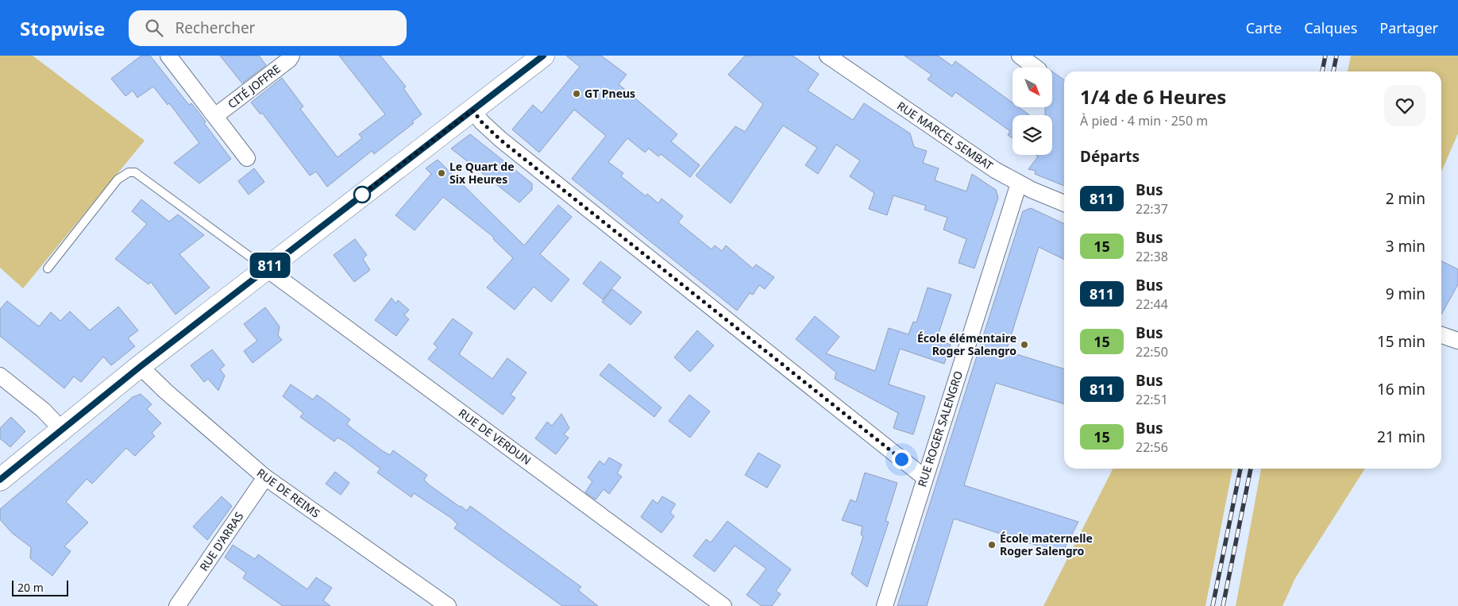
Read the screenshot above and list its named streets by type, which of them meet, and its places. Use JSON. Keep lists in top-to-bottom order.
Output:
{
  "streets": {
    "street": [
      "CITÉ JOFFRE",
      "RUE MARCEL SEMBAT",
      "RUE ROGER SALENGRO",
      "RUE DE VERDUN",
      "RUE DE REIMS",
      "RUE D'ARRAS"
    ]
  },
  "crossings": [
    ["RUE MARCEL SEMBAT", "RUE ROGER SALENGRO"],
    ["RUE DE REIMS", "RUE D'ARRAS"]
  ],
  "places": [
    "GT Pneus",
    "Le Quart de Six Heures",
    "École élémentaire Roger Salengro",
    "École maternelle Roger Salengro"
  ],
  "lines": ["bus line 811"],
  "scale_bar": "20 m",
  "north": "bottom right",
  "page": {
    "header": "Stopwise",
    "search": "Rechercher",
    "nav": ["Carte", "Calques", "Partager"],
    "on_map": "811",
    "heading": [
      ["1/4 de 6 Heures", "À pied · 4 min · 250 m"],
      "Départs"
    ],
    "list": [
      {
        "mark": "811",
        "name": "Bus",
        "note": "22:37",
        "value": "2 min"
      },
      {
        "mark": "15",
        "name": "Bus",
        "note": "22:38",
        "value": "3 min"
      },
      {
        "mark": "811",
        "name": "Bus",
        "note": "22:44",
        "value": "9 min"
      },
      {
        "mark": "15",
        "name": "Bus",
        "note": "22:50",
        "value": "15 min"
      },
      {
        "mark": "811",
        "name": "Bus",
        "note": "22:51",
        "value": "16 min"
      },
      {
        "mark": "15",
        "name": "Bus",
        "note": "22:56",
        "value": "21 min"
      }
    ],
    "scale": "20 m"
  }
}
